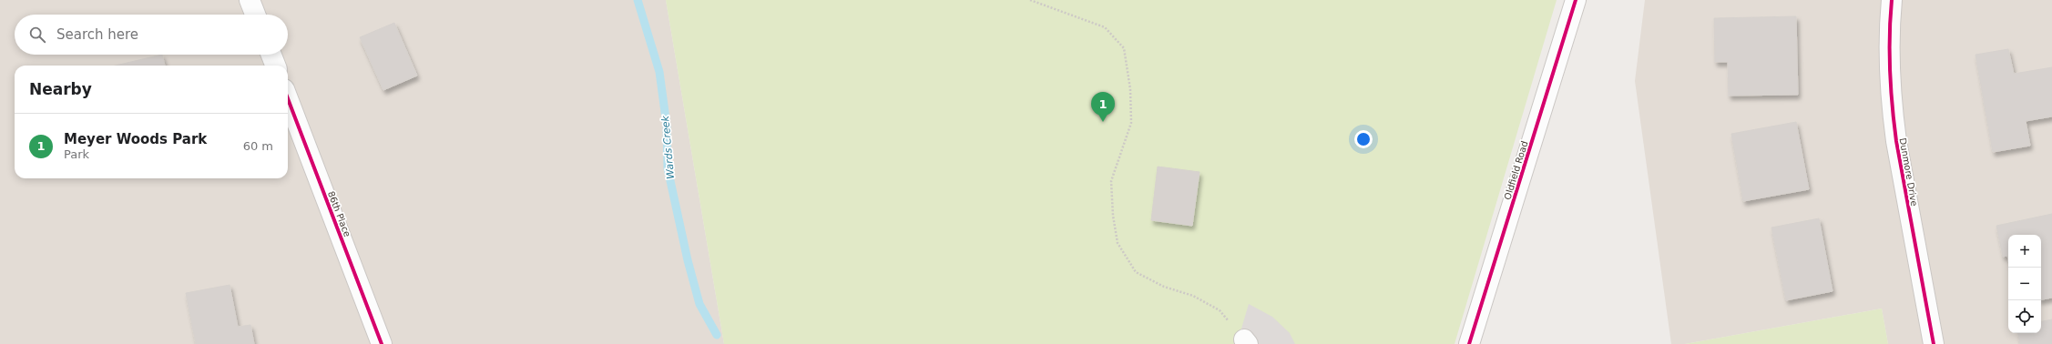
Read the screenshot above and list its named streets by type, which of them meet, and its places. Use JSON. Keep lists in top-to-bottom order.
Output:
{
  "streets": {
    "street": ["Oldfield Road", "Dunmore Drive", "86th Place"]
  },
  "water": ["Wards Creek"],
  "page": {
    "search": "Search here",
    "heading": "Nearby",
    "pins": "1",
    "list": [
      {
        "mark": "1",
        "name": "Meyer Woods Park",
        "note": "Park",
        "value": "60 m"
      }
    ],
    "map_buttons": ["+", "−"]
  }
}
